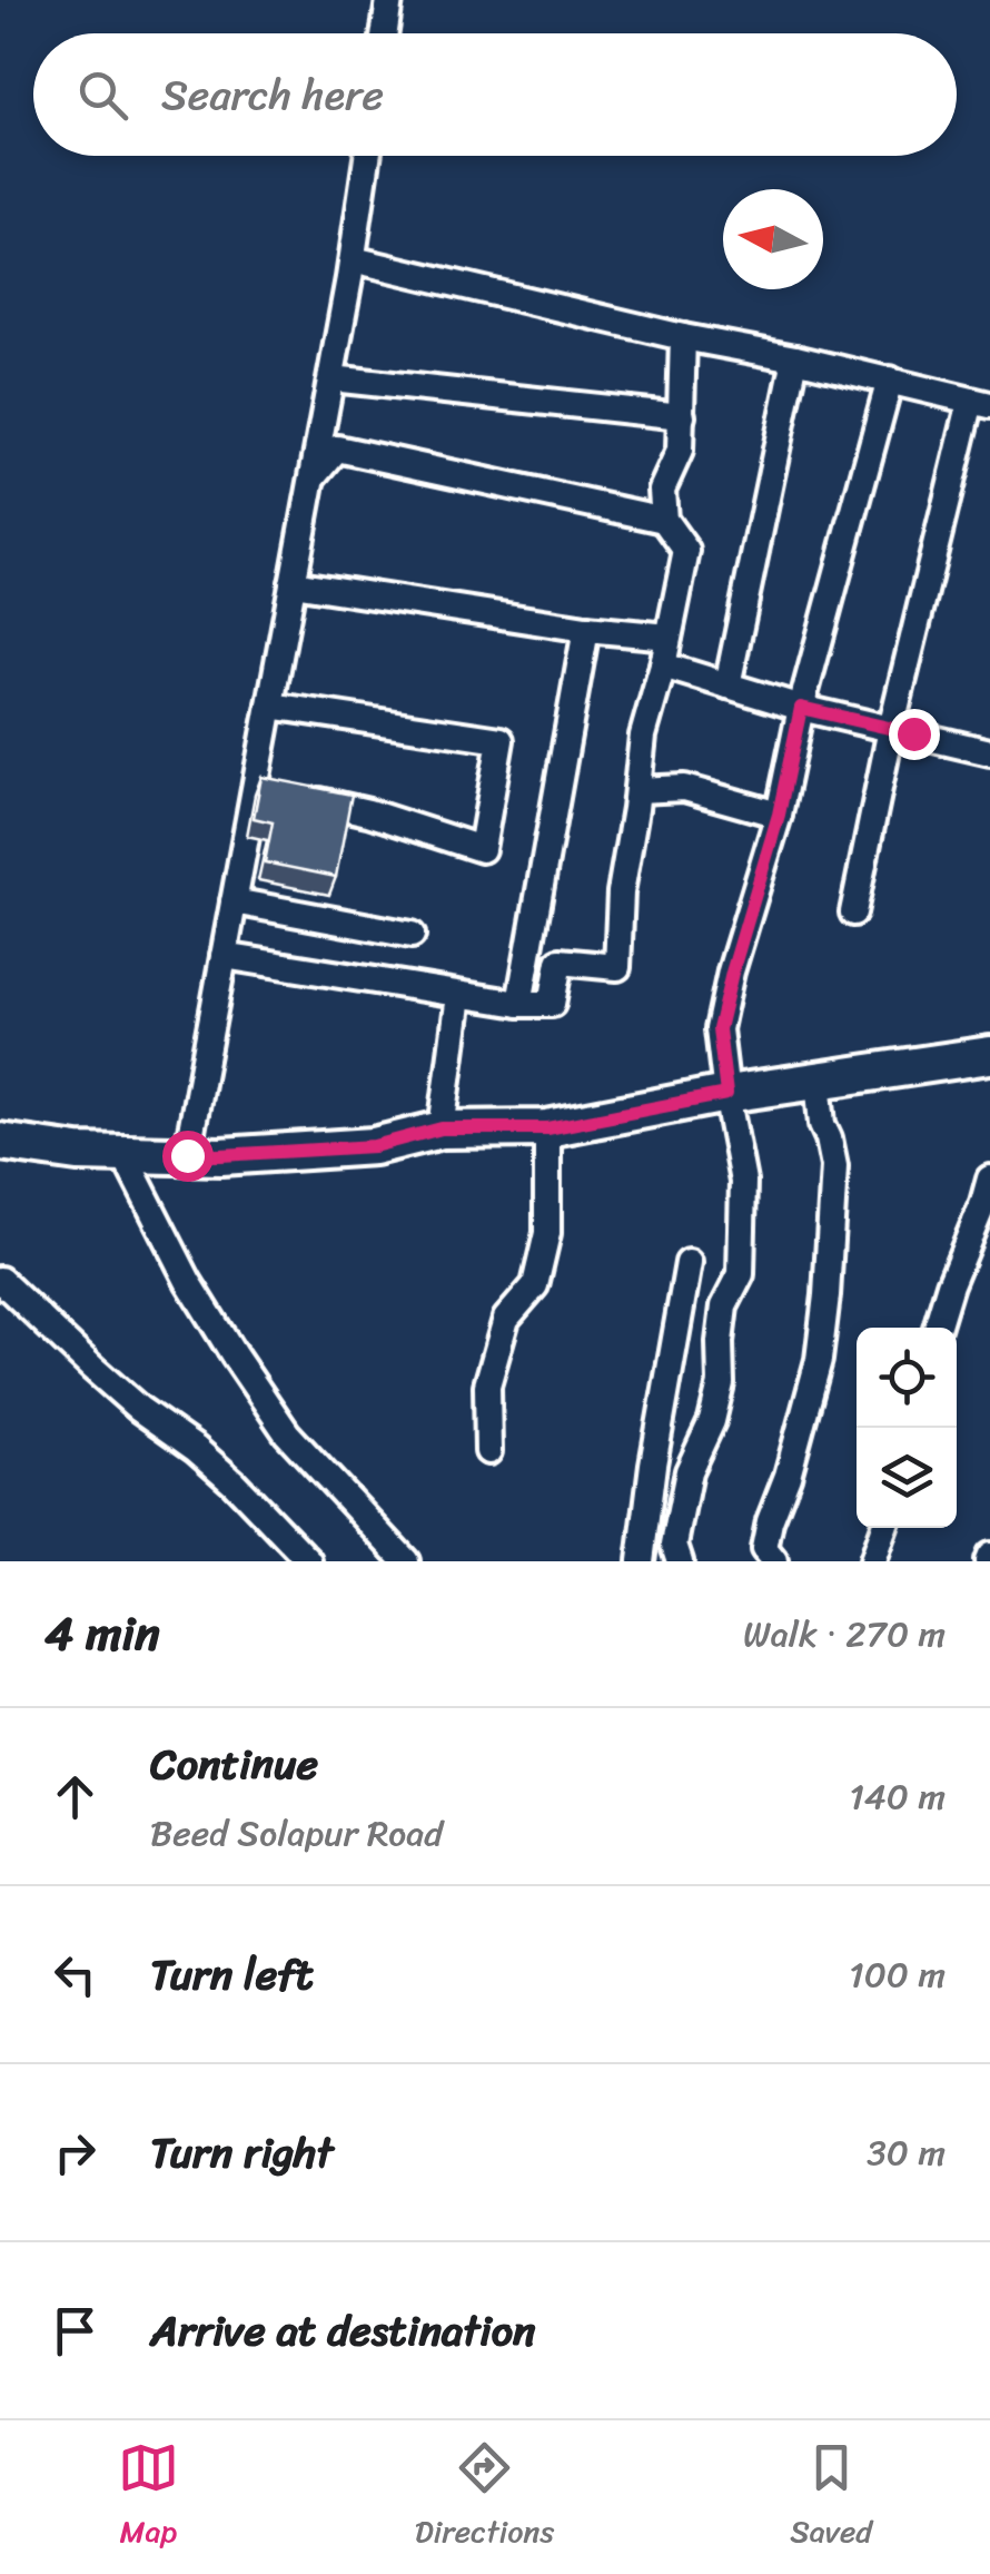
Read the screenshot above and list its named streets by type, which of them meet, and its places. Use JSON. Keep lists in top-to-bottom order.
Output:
{
  "north": "left",
  "page": {
    "search": "Search here",
    "heading": ["4 min", "Walk · 270 m"],
    "list": [
      ["Continue", "Beed Solapur Road", "140 m"],
      ["Turn left", "100 m"],
      ["Turn right", "30 m"],
      "Arrive at destination"
    ],
    "nav": ["Map", "Directions", "Saved"]
  }
}
